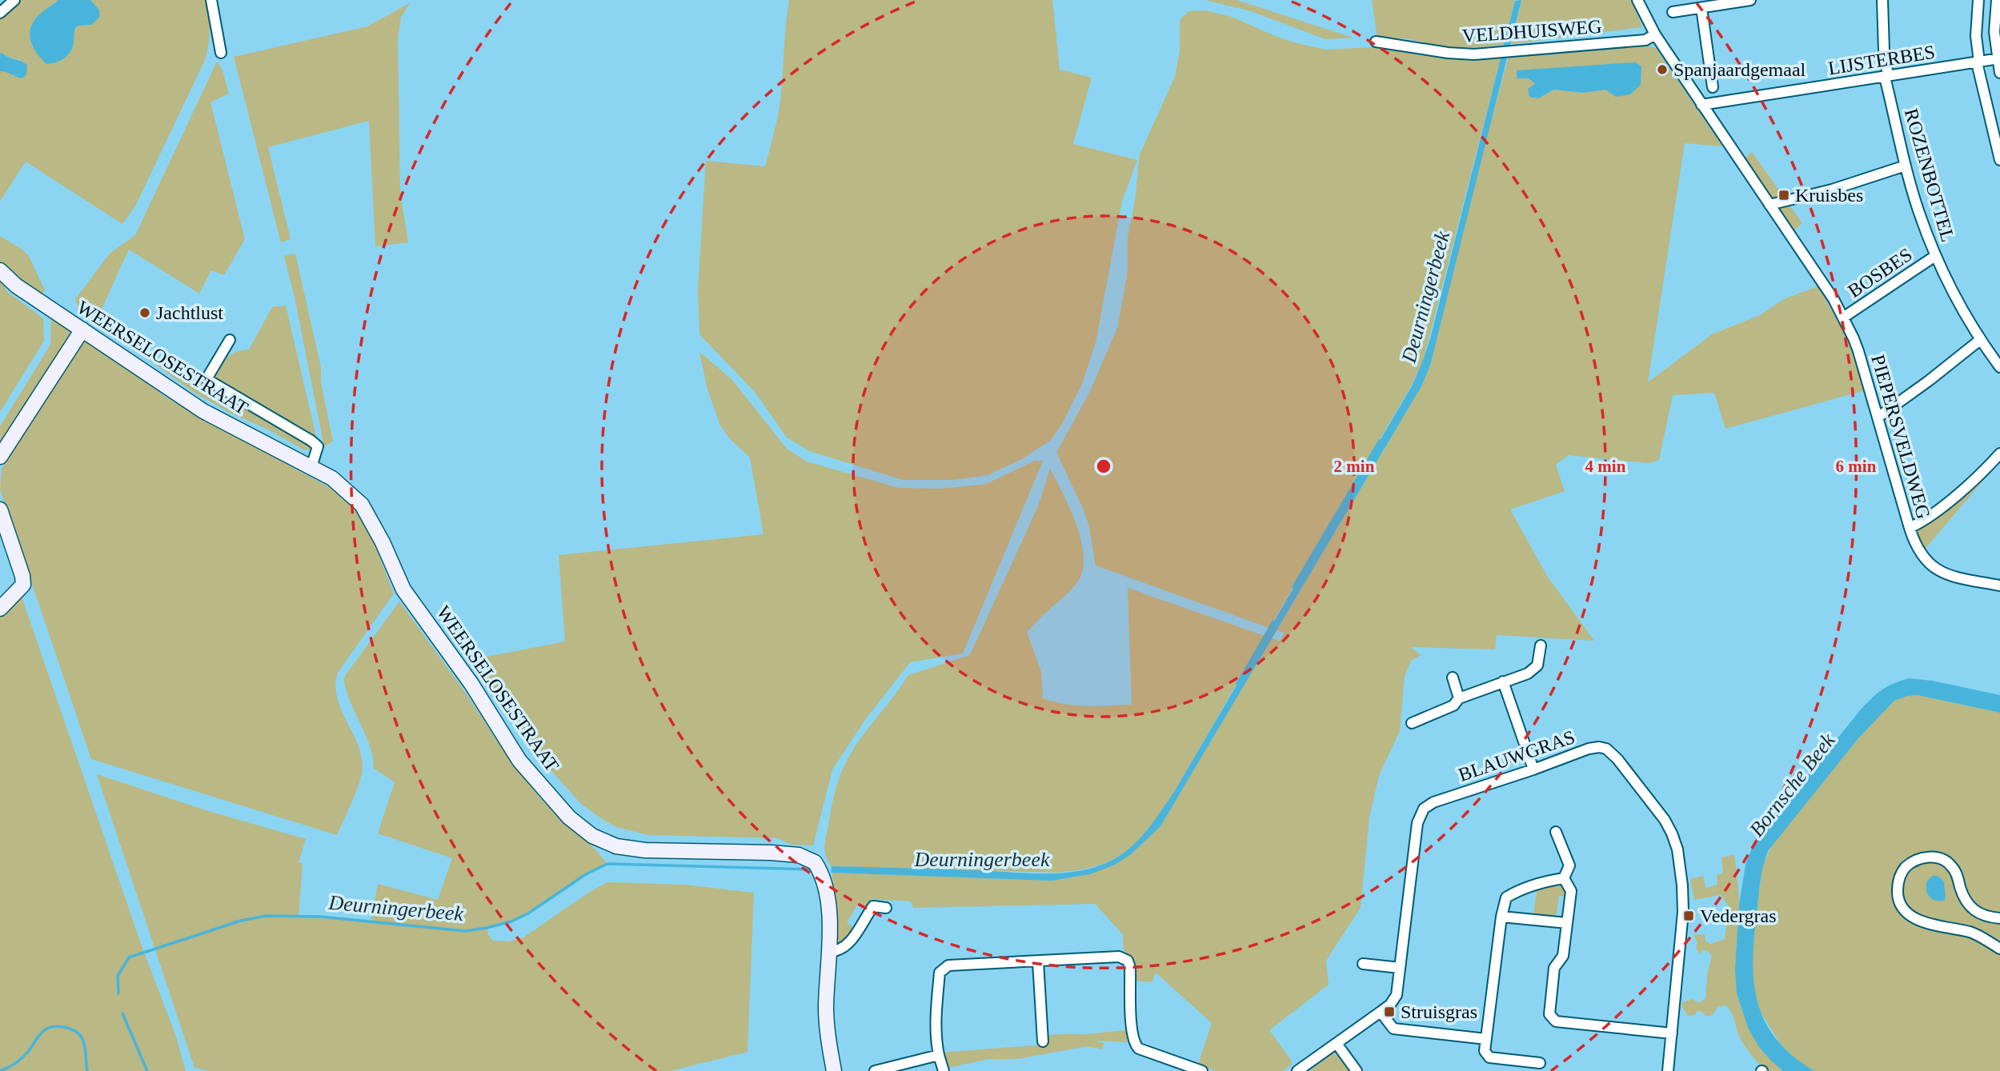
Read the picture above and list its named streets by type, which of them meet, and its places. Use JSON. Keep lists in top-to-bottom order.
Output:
{
  "streets": {
    "street": [
      "VELDHUISWEG",
      "LIJSTERBES",
      "ROZENBOTTEL",
      "BOSBES",
      "WEERSELOSESTRAAT",
      "PIEPERSVELDWEG",
      "BLAUWGRAS"
    ]
  },
  "crossings": [
    ["VELDHUISWEG", "PIEPERSVELDWEG"],
    ["LIJSTERBES", "ROZENBOTTEL"],
    ["LIJSTERBES", "PIEPERSVELDWEG"],
    ["ROZENBOTTEL", "BOSBES"],
    ["BOSBES", "PIEPERSVELDWEG"]
  ],
  "water": ["Deurningerbeek", "Bornsche Beek"],
  "places": {
    "other": ["Spanjaardgemaal", "Jachtlust"],
    "transit": ["Kruisbes", "Vedergras", "Struisgras"]
  },
  "rings": ["2 min", "4 min", "6 min"]
}
